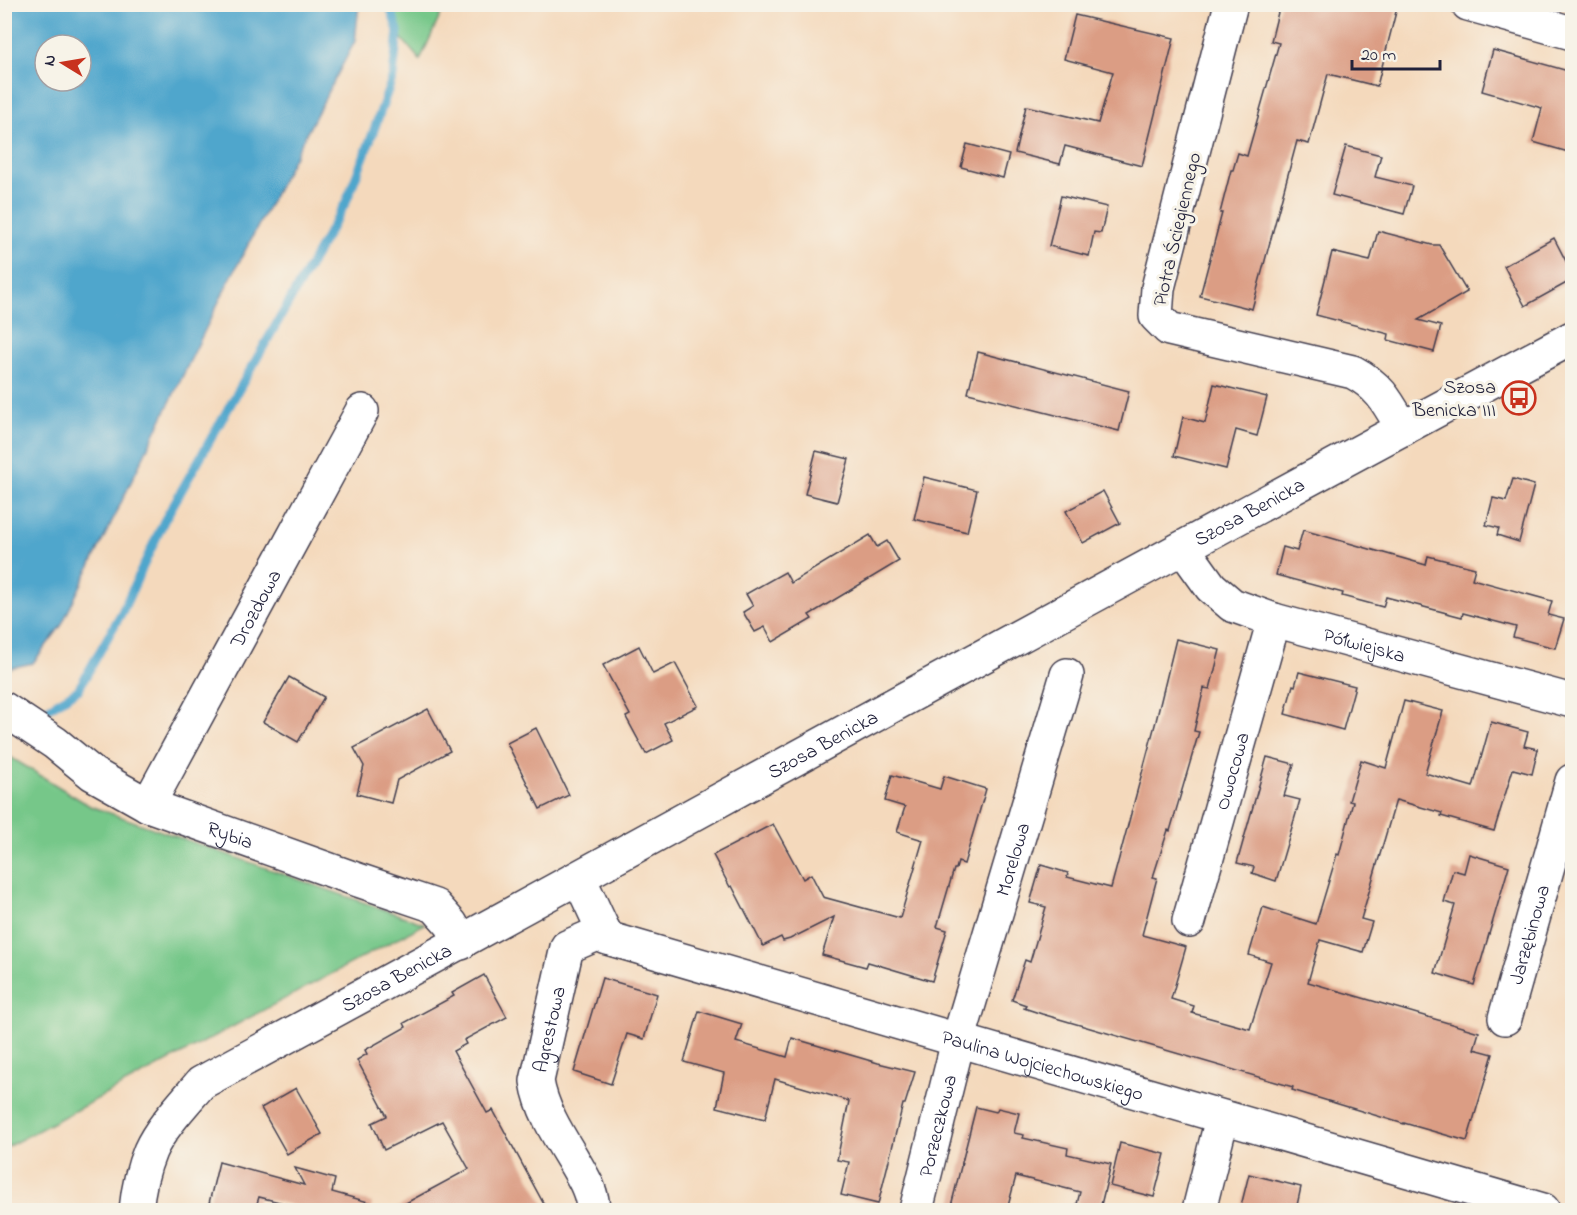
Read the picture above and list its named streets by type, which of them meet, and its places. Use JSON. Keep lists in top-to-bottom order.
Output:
{
  "streets": {
    "street": [
      "Piotra Ściegiennego",
      "Szosa Benicka",
      "Drozdowa",
      "Półwiejska",
      "Owocowa",
      "Rybia",
      "Morelowa",
      "Jarzębinowa",
      "Agrestowa",
      "Paulina Wojciechowskiego",
      "Porzeczkowa"
    ]
  },
  "crossings": [
    ["Piotra Ściegiennego", "Szosa Benicka"],
    ["Szosa Benicka", "Półwiejska"],
    ["Szosa Benicka", "Rybia"],
    ["Drozdowa", "Rybia"],
    ["Półwiejska", "Owocowa"],
    ["Morelowa", "Paulina Wojciechowskiego"],
    ["Morelowa", "Porzeczkowa"],
    ["Agrestowa", "Paulina Wojciechowskiego"],
    ["Paulina Wojciechowskiego", "Porzeczkowa"]
  ],
  "places": {
    "bus stop": ["Szosa Benicka III"]
  },
  "scale_bar": "20 m",
  "north": "left"
}
